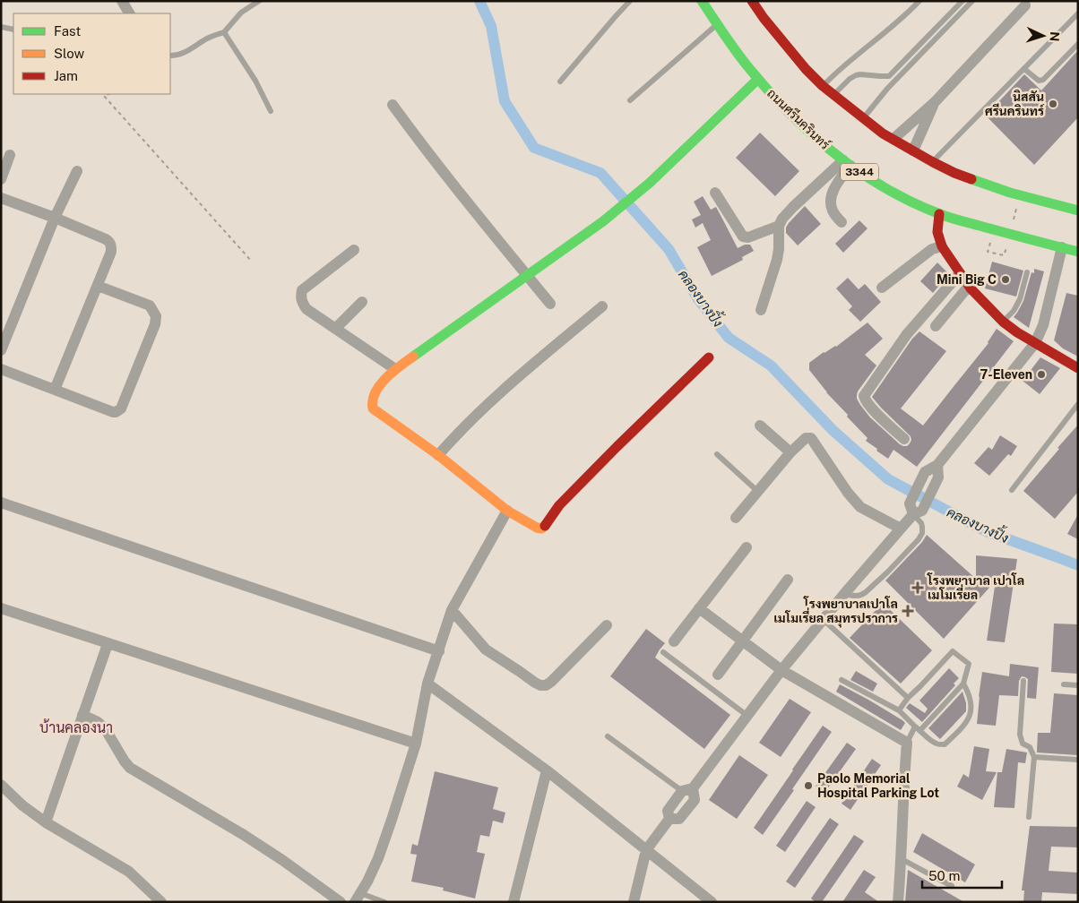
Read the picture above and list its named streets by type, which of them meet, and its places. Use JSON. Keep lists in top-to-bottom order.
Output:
{
  "streets": {
    "street": ["ถนนศรีนครินทร์", "3344"]
  },
  "districts": ["บ้านคลองนา"],
  "water": ["คลองบางปิ้ง"],
  "places": {
    "other": [
      "นิสสัน ศรีนครินทร์",
      "Mini Big C",
      "7-Eleven",
      "Paolo Memorial Hospital Parking Lot"
    ],
    "health": ["โรงพยาบาล เปาโล เมโมเรี่ยล", "โรงพยาบาลเปาโล เมโมเรี่ยล สมุทรปราการ"]
  },
  "legend": ["Fast", "Slow", "Jam"],
  "scale_bar": "50 m",
  "north": "right"
}
